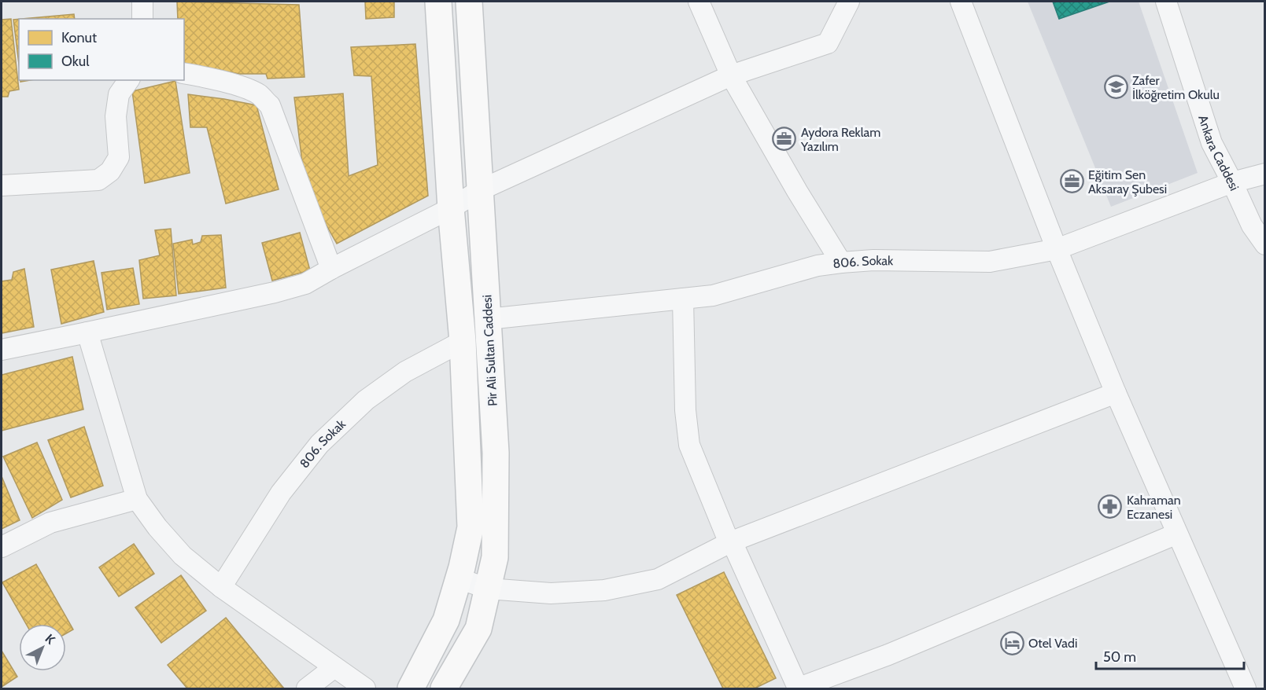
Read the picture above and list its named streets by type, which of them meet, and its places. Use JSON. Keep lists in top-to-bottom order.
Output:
{
  "streets": {
    "main road": ["Pir Ali Sultan Caddesi"],
    "street": ["Ankara Caddesi", "806. Sokak"]
  },
  "crossings": [
    ["Ankara Caddesi", "806. Sokak"],
    ["806. Sokak", "Pir Ali Sultan Caddesi"]
  ],
  "places": {
    "school or university": ["Zafer İlköğretim Okulu"],
    "office": ["Aydora Reklam Yazılım", "Eğitim Sen Aksaray Şubesi"],
    "pharmacy": ["Kahraman Eczanesi"],
    "hotel": ["Otel Vadi"]
  },
  "legend": ["Konut", "Okul"],
  "scale_bar": "50 m",
  "north": "top right"
}
